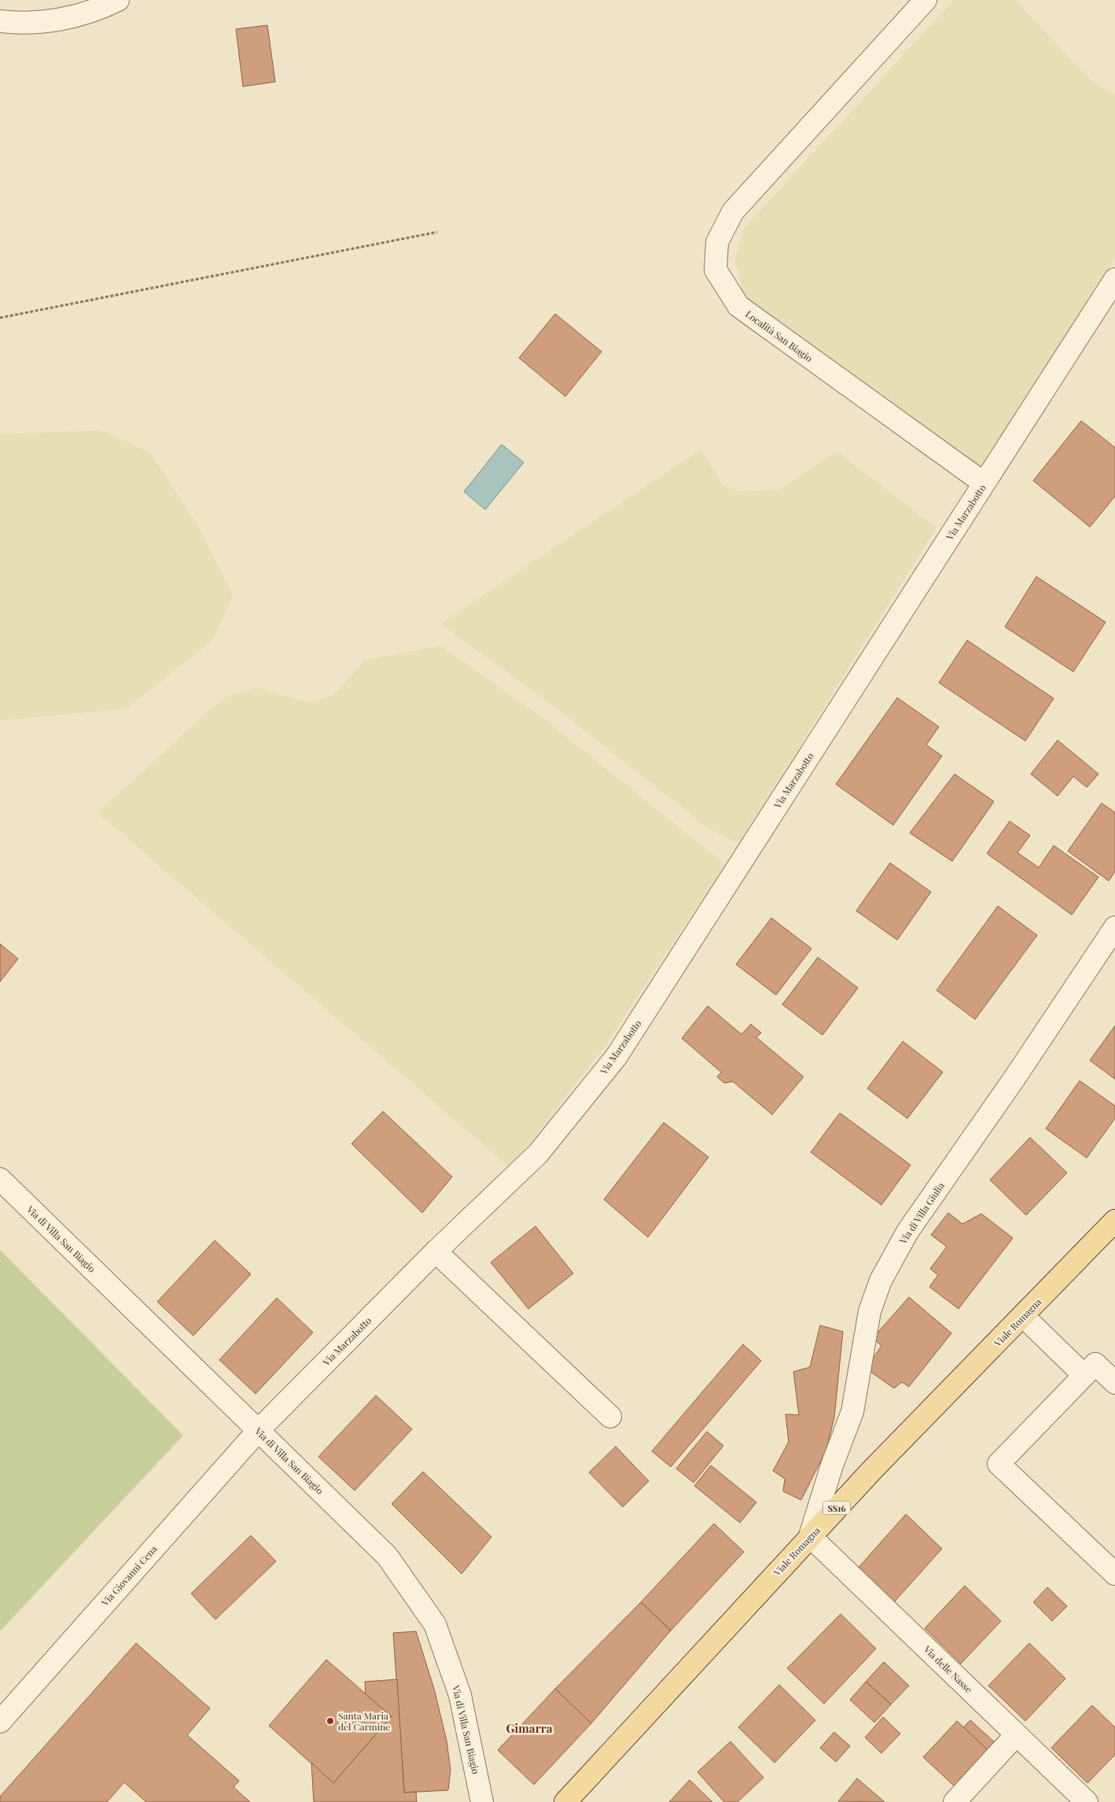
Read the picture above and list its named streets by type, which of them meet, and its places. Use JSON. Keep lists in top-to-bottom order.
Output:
{
  "streets": {
    "main road": ["Viale Romagna", "SS16"],
    "street": [
      "Località San Biagio",
      "Via Marzabotto",
      "Via di Villa Giulia",
      "Via di Villa San Biagio",
      "Via Giovanni Cena",
      "Via delle Nasse"
    ]
  },
  "crossings": [
    ["Località San Biagio", "Via Marzabotto"],
    ["Via Marzabotto", "Via di Villa San Biagio"],
    ["Via Marzabotto", "Via Giovanni Cena"],
    ["Via di Villa Giulia", "Viale Romagna"],
    ["Via di Villa Giulia", "Via delle Nasse"],
    ["Via di Villa San Biagio", "Via Giovanni Cena"],
    ["Viale Romagna", "Via delle Nasse"]
  ],
  "districts": ["Gimarra"],
  "places": ["Santa Maria del Carmine"]
}
